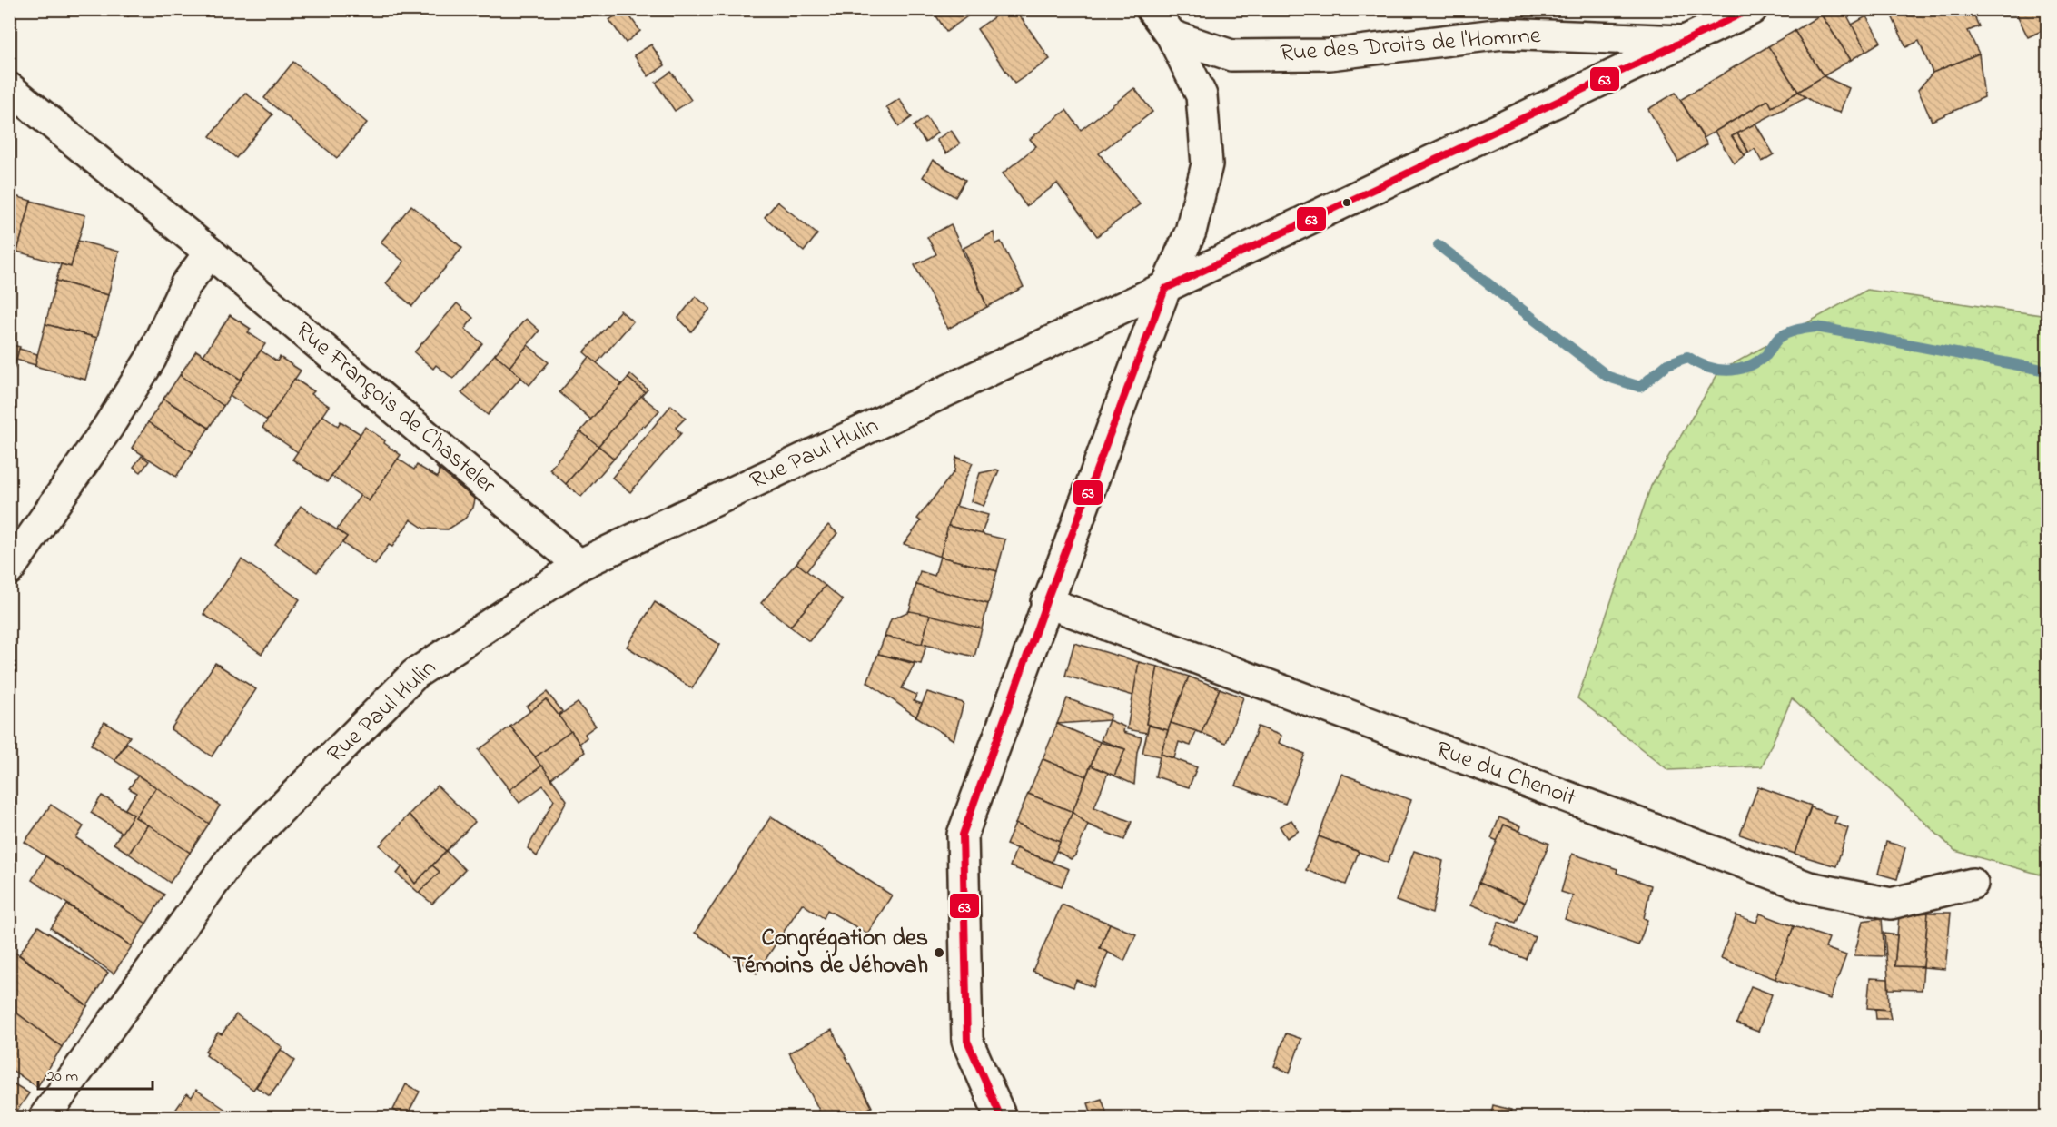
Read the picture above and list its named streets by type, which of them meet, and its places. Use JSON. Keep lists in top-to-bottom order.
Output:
{
  "streets": {
    "street": [
      "Rue des Droits de l'Homme",
      "Rue François de Chasteler",
      "Rue Paul Hulin",
      "Rue du Chenoit"
    ]
  },
  "crossings": [
    ["Rue des Droits de l'Homme", "Rue Paul Hulin"],
    ["Rue François de Chasteler", "Rue Paul Hulin"]
  ],
  "places": ["Congrégation des Témoins de Jéhovah"],
  "lines": ["transit line 63"],
  "scale_bar": "20 m"
}
